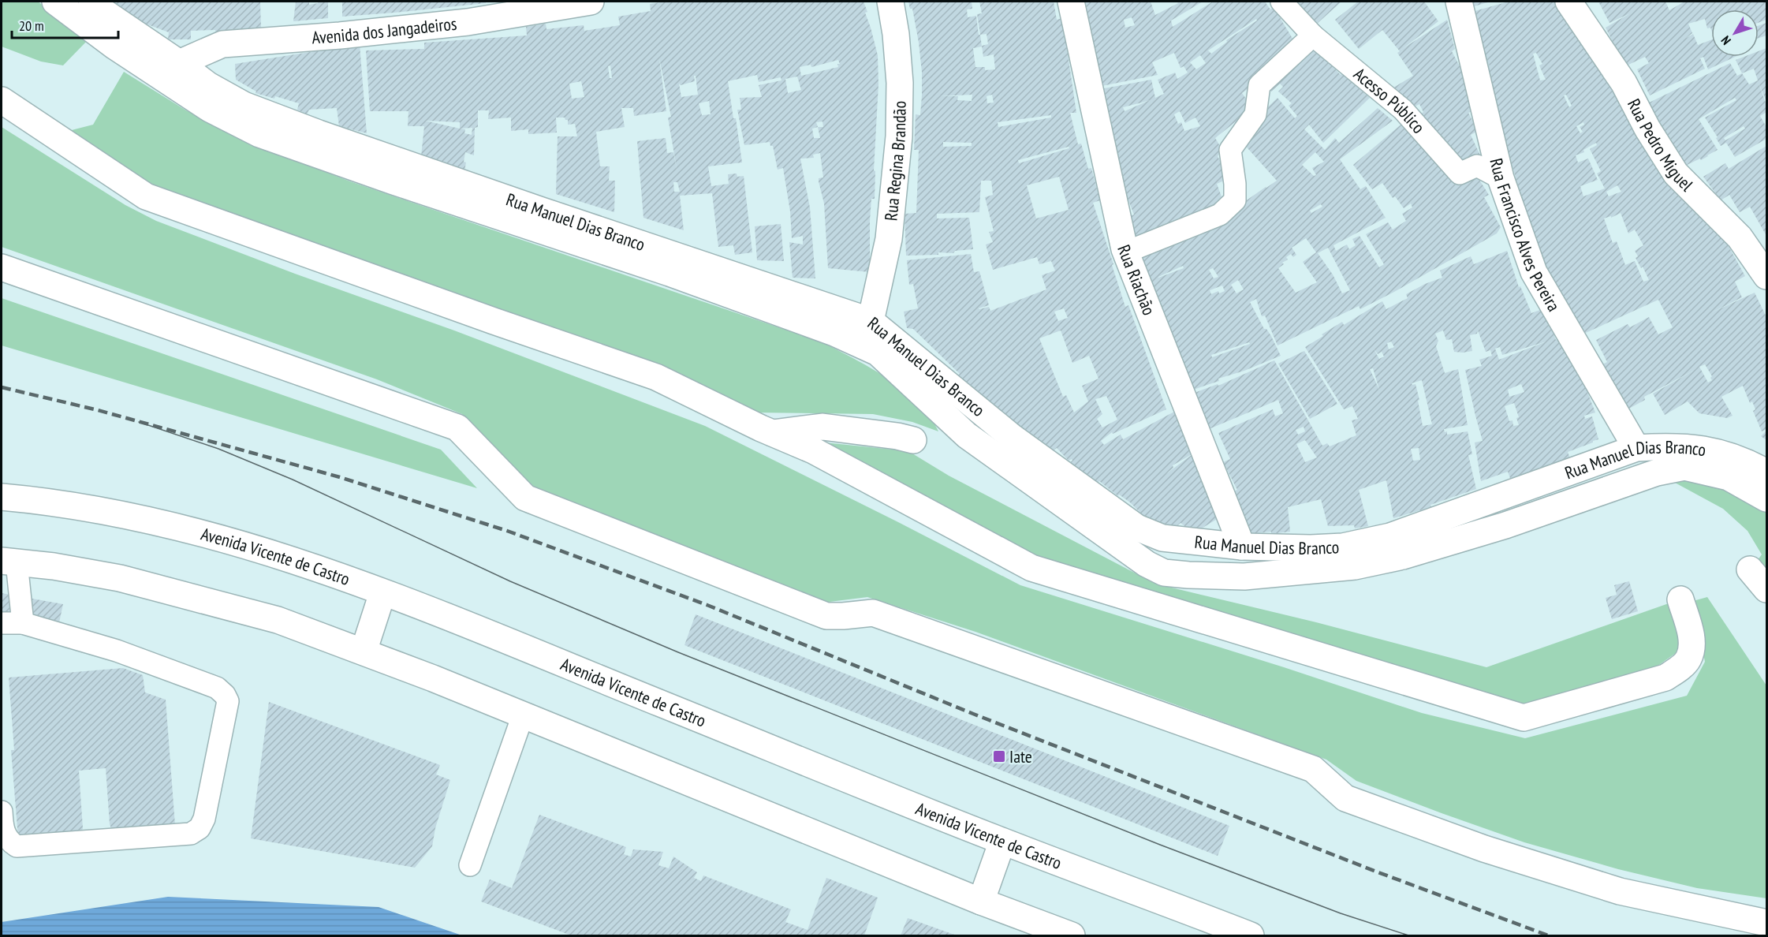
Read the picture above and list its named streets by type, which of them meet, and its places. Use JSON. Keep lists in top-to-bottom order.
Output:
{
  "streets": {
    "street": [
      "Avenida dos Jangadeiros",
      "Rua Pedro Miguel",
      "Rua Regina Brandão",
      "Rua Manuel Dias Branco",
      "Rua Francisco Alves Pereira",
      "Rua Riachão",
      "Avenida Vicente de Castro"
    ],
    "lane": ["Acesso Público"]
  },
  "crossings": [
    ["Avenida dos Jangadeiros", "Rua Manuel Dias Branco"],
    ["Acesso Público", "Rua Francisco Alves Pereira"],
    ["Rua Regina Brandão", "Rua Manuel Dias Branco"],
    ["Rua Manuel Dias Branco", "Rua Francisco Alves Pereira"],
    ["Rua Manuel Dias Branco", "Rua Riachão"]
  ],
  "places": {
    "transit": ["Iate"]
  },
  "scale_bar": "20 m",
  "north": "bottom left"
}
